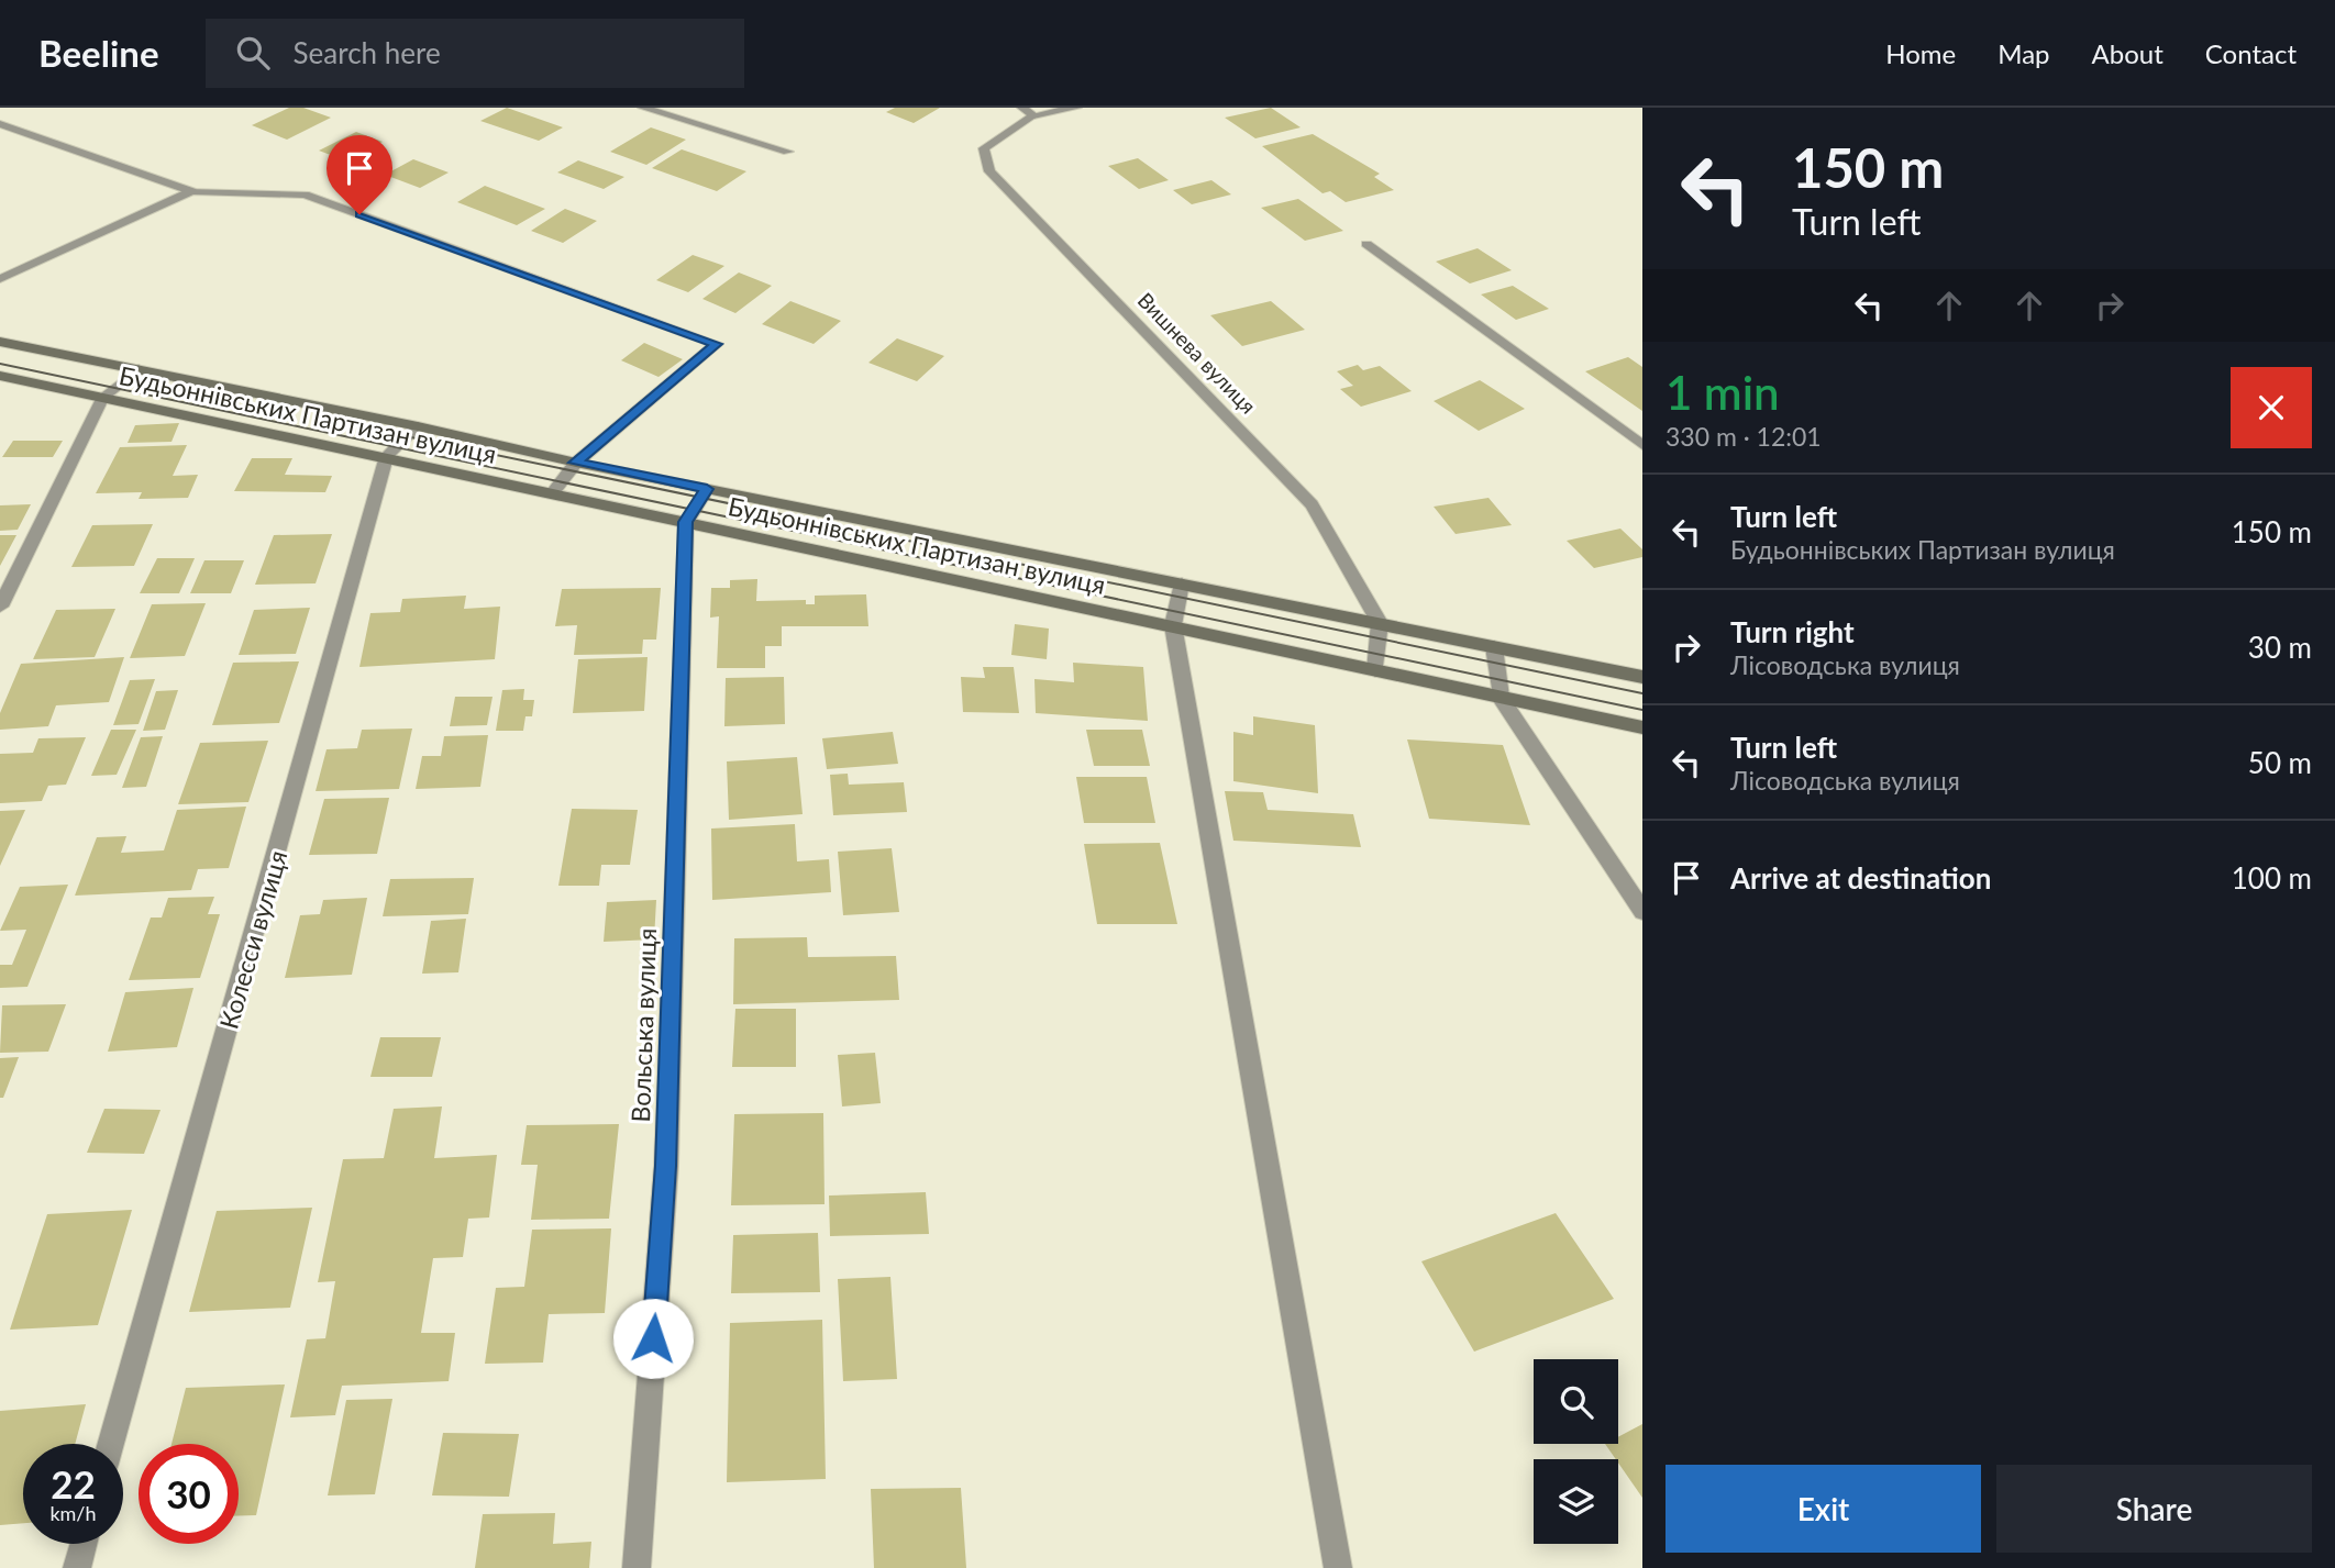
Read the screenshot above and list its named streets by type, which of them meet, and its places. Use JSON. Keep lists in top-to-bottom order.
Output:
{
  "streets": {
    "main road": ["Будьоннівських Партизан вулиця"],
    "street": ["Вишнева вулиця", "Колесси вулиця", "Вольська вулиця"]
  },
  "crossings": [
    ["Вишнева вулиця", "Будьоннівських Партизан вулиця"],
    ["Будьоннівських Партизан вулиця", "Колесси вулиця"],
    ["Будьоннівських Партизан вулиця", "Вольська вулиця"]
  ],
  "page": {
    "header": "Beeline",
    "search": "Search here",
    "nav": [
      "Home",
      "Map",
      "About",
      "Contact"
    ],
    "turn": ["150 m", "Turn left"],
    "heading": ["1 min", "330 m · 12:01"],
    "list": [
      {
        "name": "Turn left",
        "note": "Будьоннівських Партизан вулиця",
        "value": "150 m"
      },
      {
        "name": "Turn right",
        "note": "Лісоводська вулиця",
        "value": "30 m"
      },
      {
        "name": "Turn left",
        "note": "Лісоводська вулиця",
        "value": "50 m"
      },
      {
        "name": "Arrive at destination",
        "value": "100 m"
      }
    ],
    "speed": "22 km/h",
    "limit": "30",
    "buttons": ["Exit", "Share"]
  }
}
